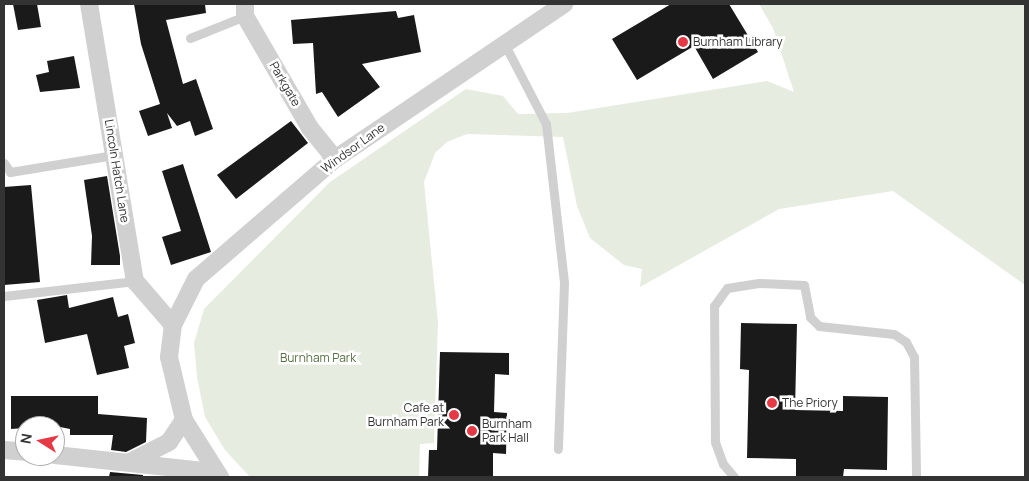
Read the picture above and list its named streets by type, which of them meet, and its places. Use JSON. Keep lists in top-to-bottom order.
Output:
{
  "streets": {
    "street": ["Parkgate", "Windsor Lane", "Lincoln Hatch Lane"]
  },
  "crossings": [
    ["Parkgate", "Windsor Lane"]
  ],
  "parks": ["Burnham Park"],
  "places": [
    "Burnham Library",
    "The Priory",
    "Cafe at Burnham Park",
    "Burnham Park Hall"
  ],
  "north": "left"
}
